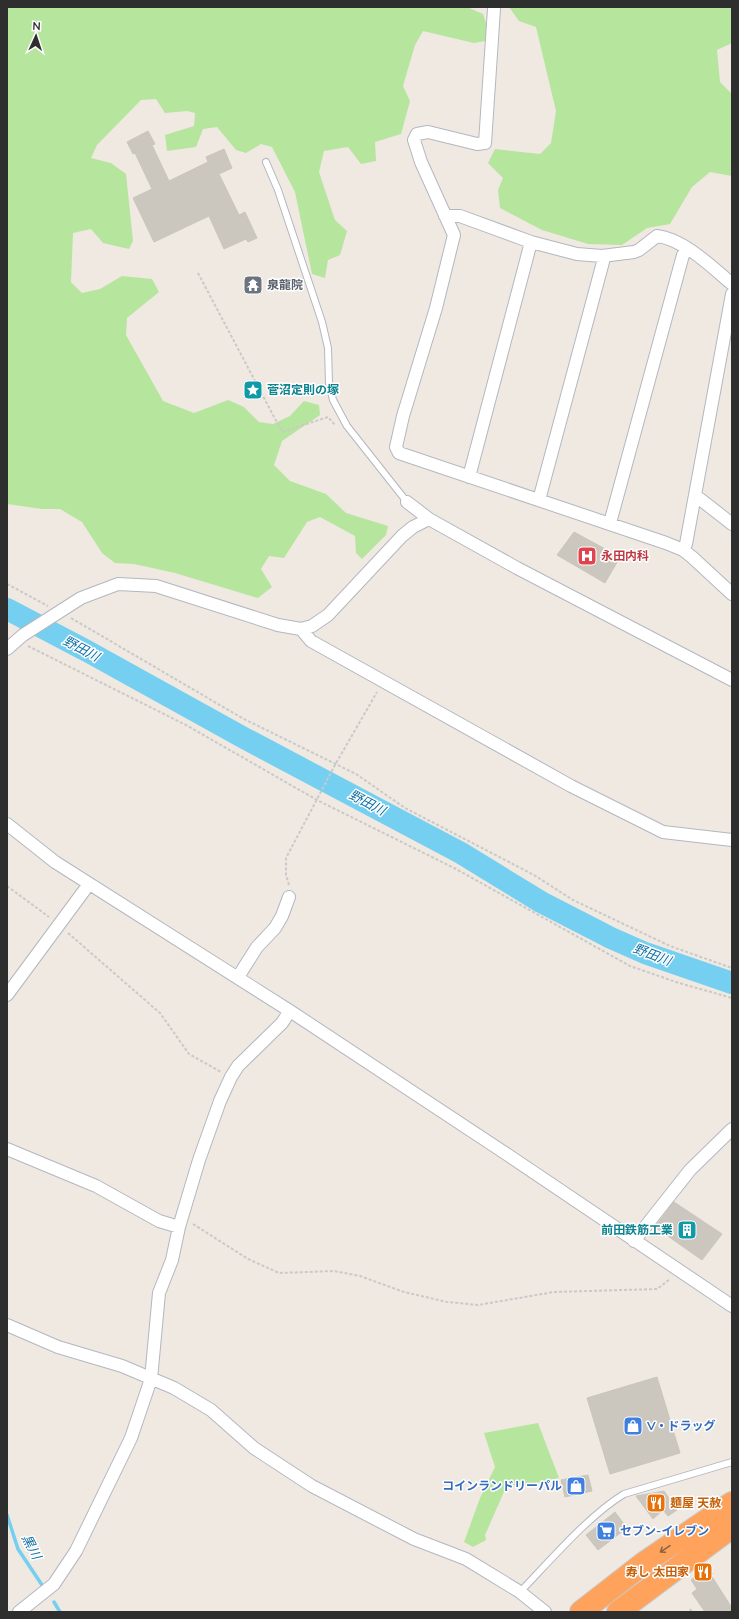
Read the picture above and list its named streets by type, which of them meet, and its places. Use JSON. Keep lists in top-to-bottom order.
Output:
{
  "water": ["野田川", "黒川"],
  "places": {
    "temple": ["泉龍院"],
    "place": ["菅沼定則の塚"],
    "hospital": ["永田内科"],
    "building": ["前田鉄筋工業"],
    "shop": ["V・ドラッグ", "コインランドリーパル"],
    "restaurant": ["麺屋 天赦", "寿し 太田家"],
    "supermarket": ["セブン-イレブン"]
  },
  "north": "top"
}
